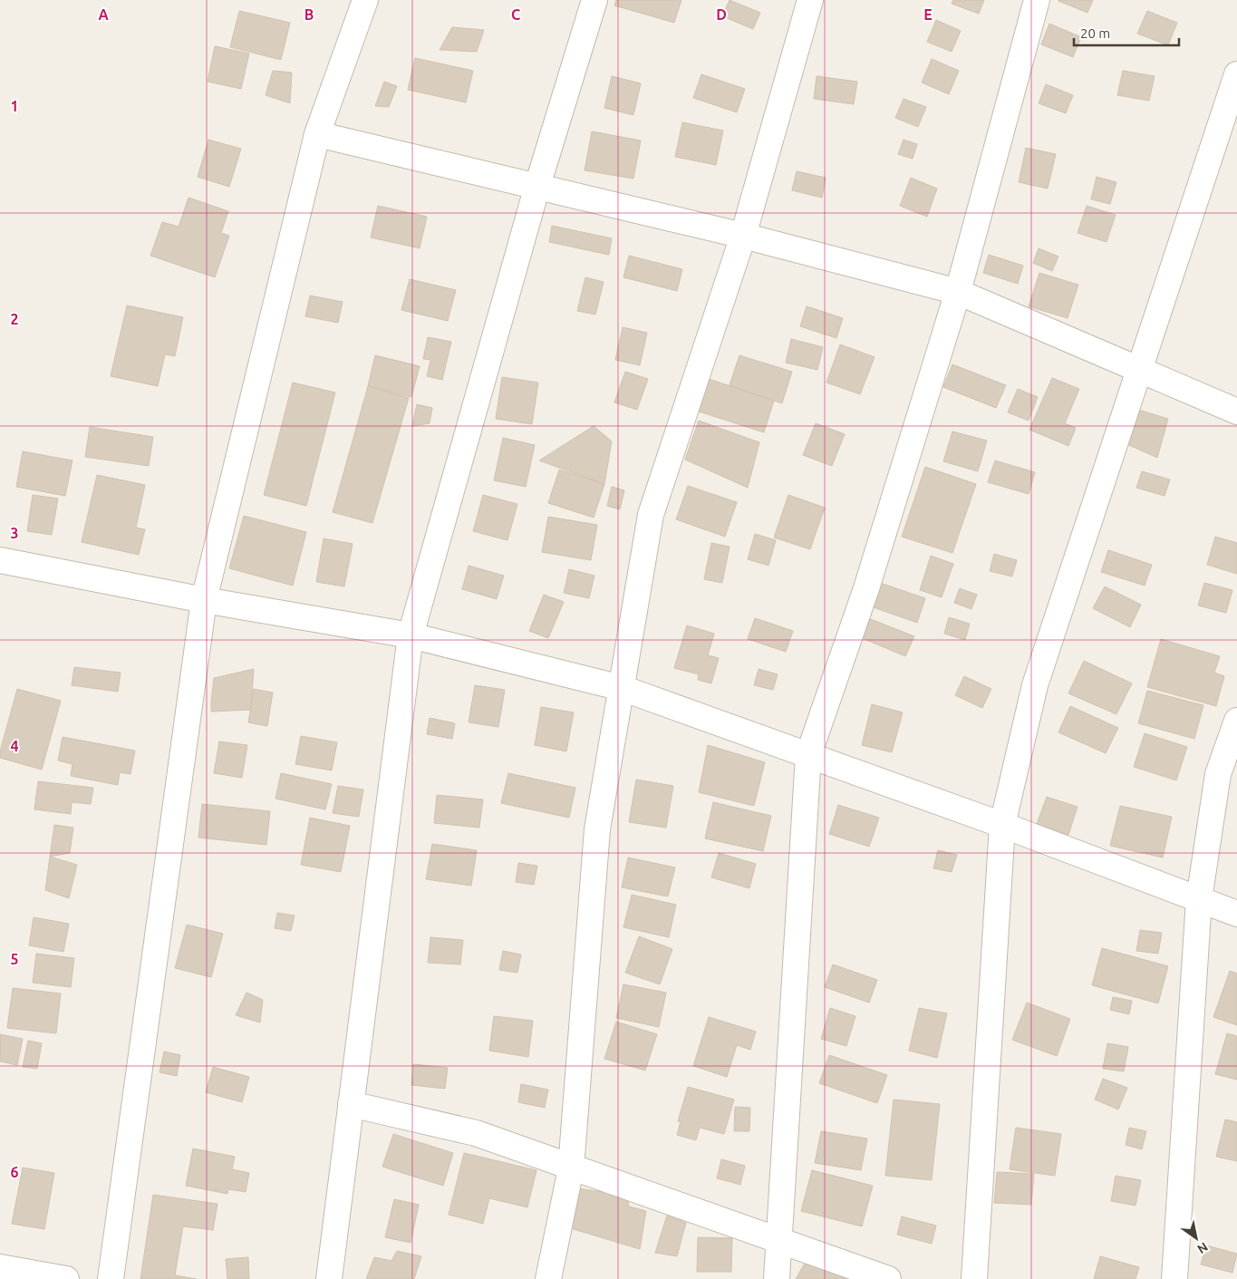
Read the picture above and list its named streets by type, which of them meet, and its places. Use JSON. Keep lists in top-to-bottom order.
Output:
{
  "scale_bar": "20 m",
  "north": "bottom right",
  "grid": {
    "columns": [
      "A",
      "B",
      "C",
      "D",
      "E"
    ],
    "rows": [
      "1",
      "2",
      "3",
      "4",
      "5",
      "6"
    ]
  }
}
